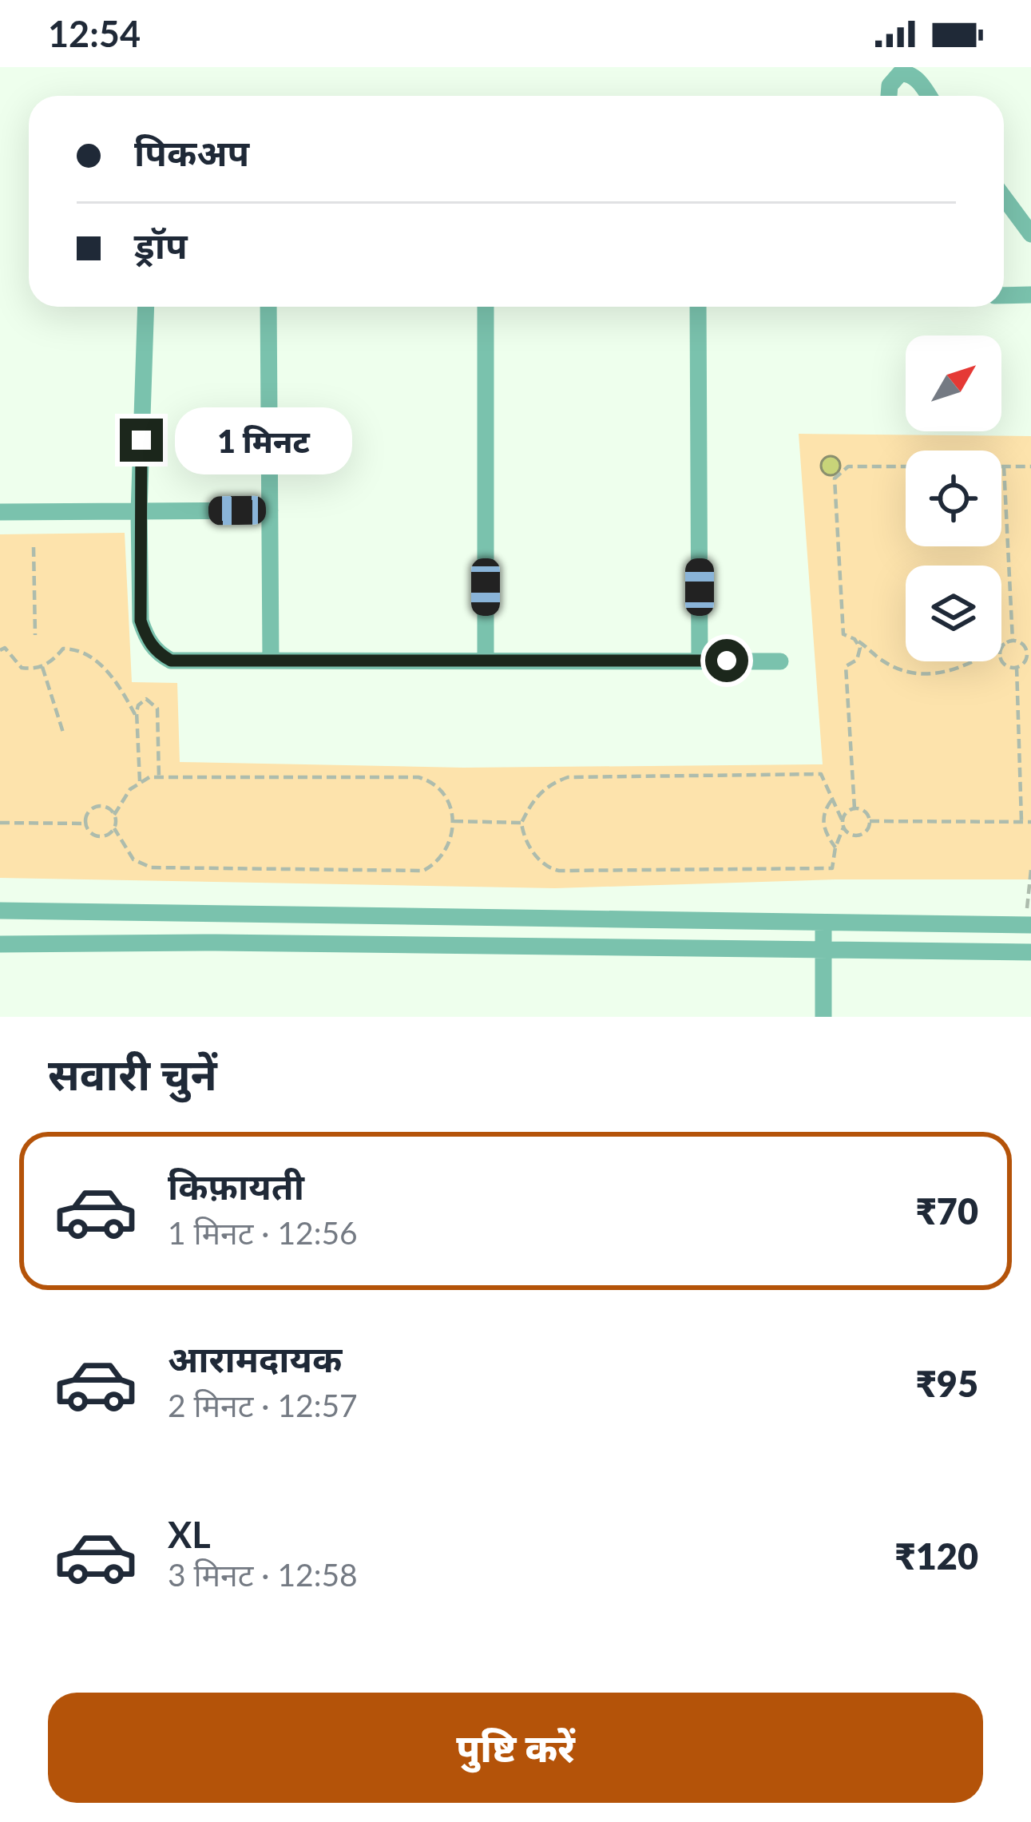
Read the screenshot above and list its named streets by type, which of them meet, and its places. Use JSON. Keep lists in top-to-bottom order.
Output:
{
  "north": "top right",
  "page": {
    "status": "12:54",
    "banner": ["पिकअप", "ड्रॉप"],
    "bubble": "1 मिनट",
    "heading": "सवारी चुनें",
    "list": [
      {
        "name": "किफ़ायती",
        "note": "1 मिनट · 12:56",
        "value": "₹70"
      },
      {
        "name": "आरामदायक",
        "note": "2 मिनट · 12:57",
        "value": "₹95"
      },
      {
        "name": "XL",
        "note": "3 मिनट · 12:58",
        "value": "₹120"
      }
    ],
    "buttons": "पुष्टि करें"
  }
}
